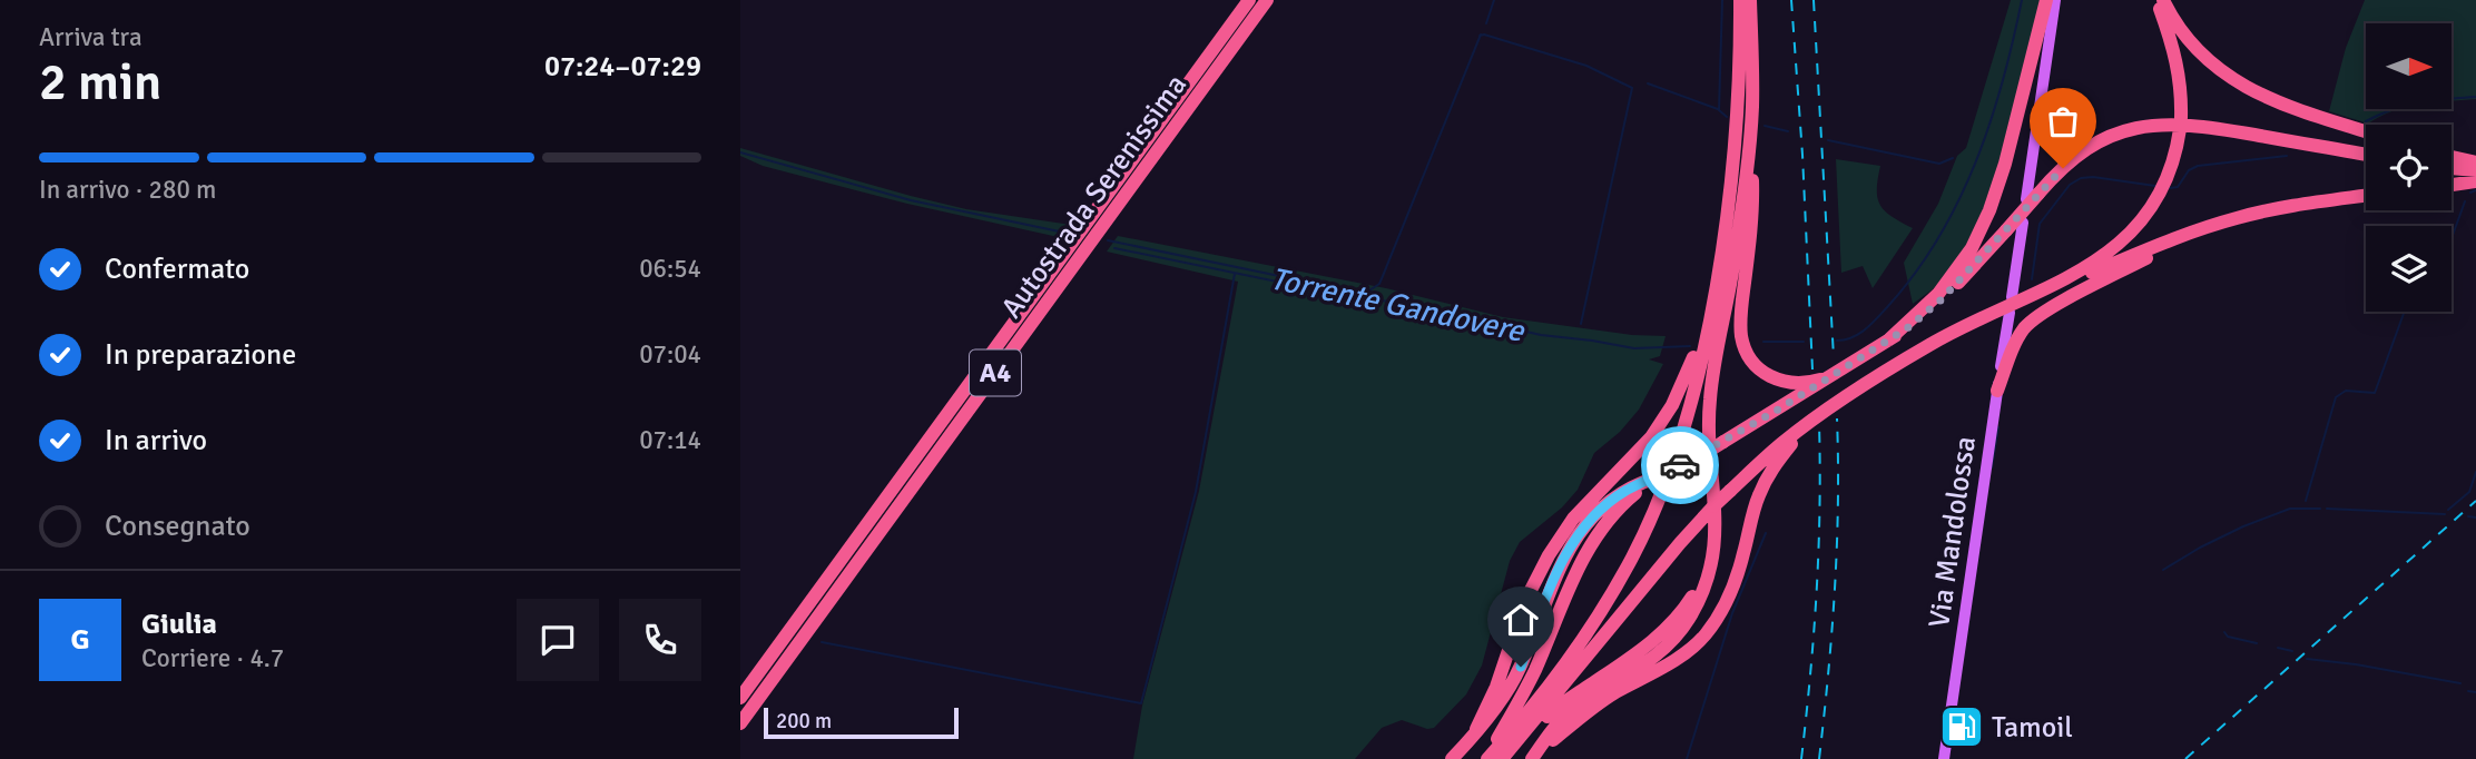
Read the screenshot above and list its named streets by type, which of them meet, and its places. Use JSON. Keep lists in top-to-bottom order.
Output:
{
  "streets": {
    "highway": ["Autostrada Serenissima", "A4"],
    "main road": ["Via Mandolossa"]
  },
  "water": ["Torrente Gandovere"],
  "places": {
    "fuel station": ["Tamoil"]
  },
  "scale_bar": "200 m",
  "north": "right",
  "page": {
    "heading": ["2 min", "Arriva tra", "07:24–07:29"],
    "panel": ["Giulia", "Corriere · 4.7"],
    "bar": "In arrivo · 280 m",
    "list": [
      ["Confermato", "06:54"],
      ["In preparazione", "07:04"],
      ["In arrivo", "07:14"],
      "Consegnato"
    ],
    "round": "G",
    "scale": "200 m"
  }
}
